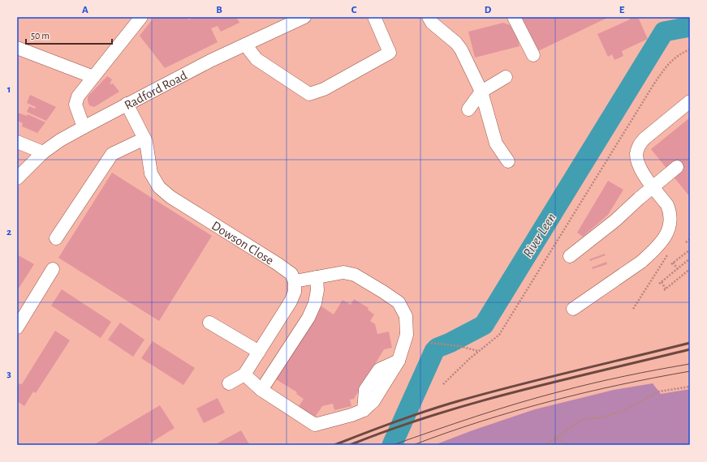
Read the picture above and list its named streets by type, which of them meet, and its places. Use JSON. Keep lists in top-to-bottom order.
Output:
{
  "streets": {
    "street": ["Radford Road", "Dowson Close"]
  },
  "crossings": [
    ["Radford Road", "Dowson Close"]
  ],
  "water": ["River Leen"],
  "scale_bar": "50 m",
  "grid": {
    "columns": [
      "A",
      "B",
      "C",
      "D",
      "E"
    ],
    "rows": ["1", "2", "3"]
  }
}
